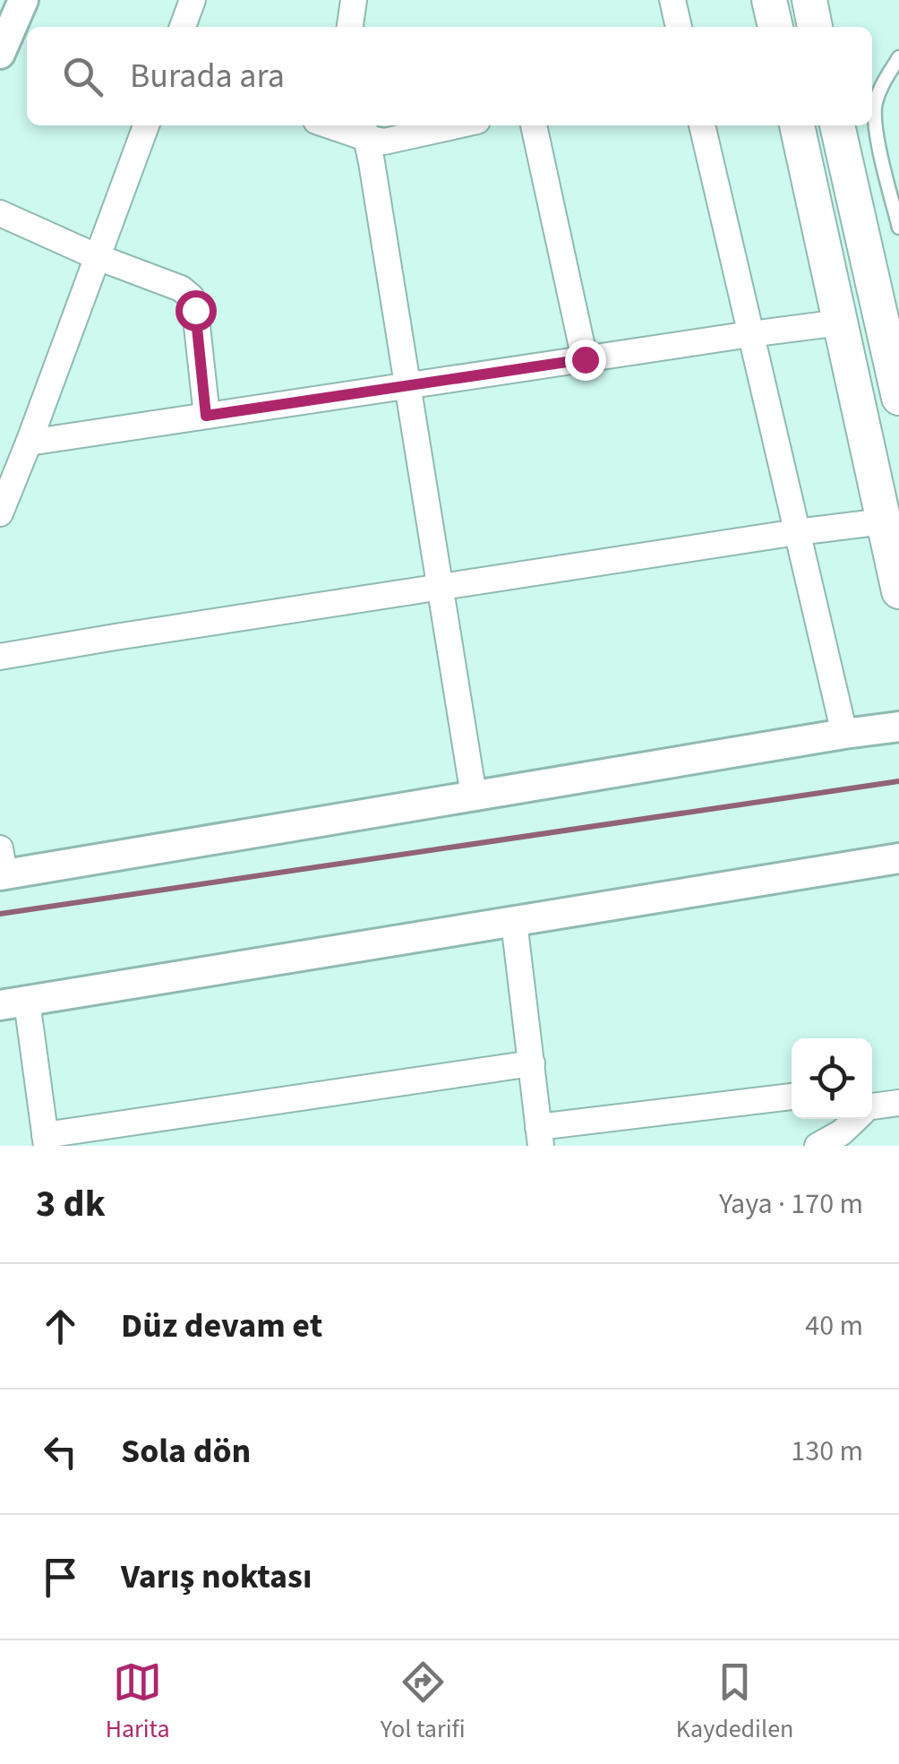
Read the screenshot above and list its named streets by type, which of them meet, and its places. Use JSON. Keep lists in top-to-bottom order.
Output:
{
  "page": {
    "search": "Burada ara",
    "heading": ["3 dk", "Yaya · 170 m"],
    "list": [
      ["Düz devam et", "40 m"],
      ["Sola dön", "130 m"],
      "Varış noktası"
    ],
    "nav": ["Harita", "Yol tarifi", "Kaydedilen"]
  }
}
